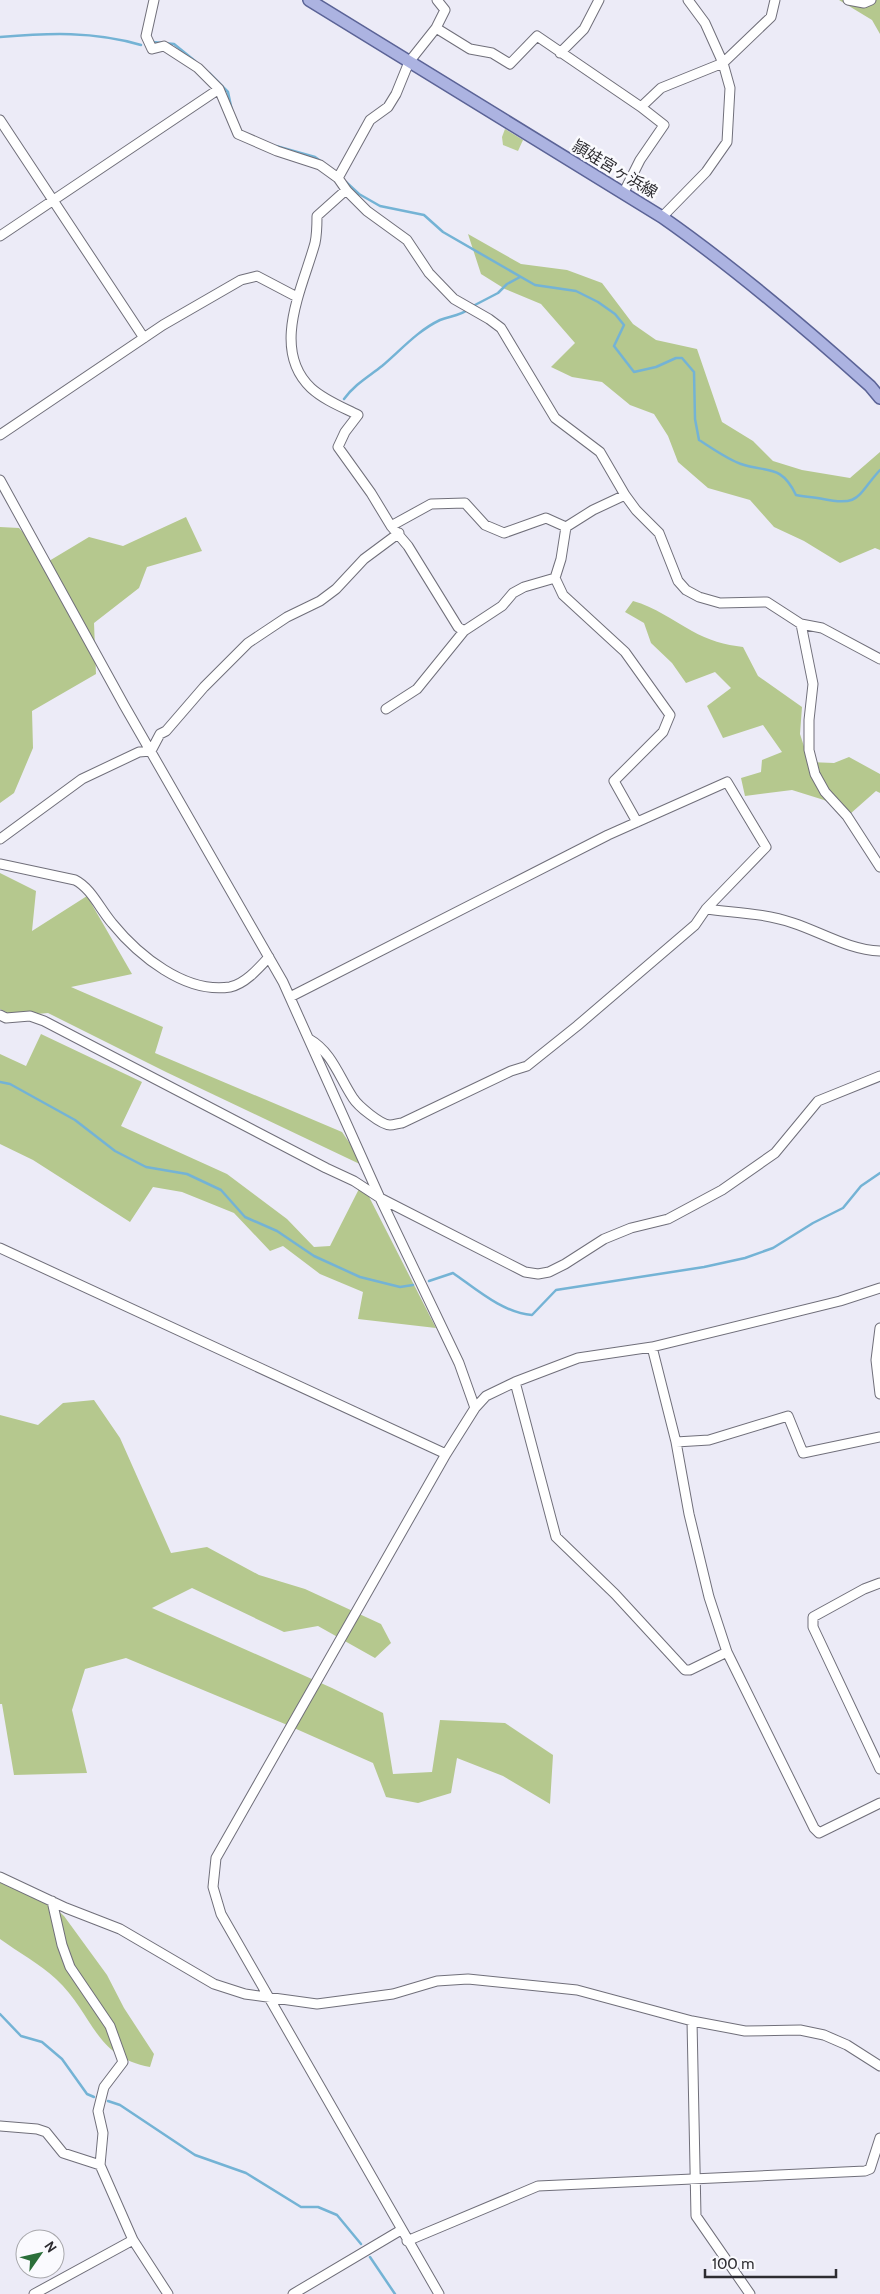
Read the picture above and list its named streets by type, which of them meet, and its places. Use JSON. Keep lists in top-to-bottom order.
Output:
{
  "streets": {
    "main road": ["頴娃宮ヶ浜線"]
  },
  "scale_bar": "100 m",
  "north": "top right"
}
